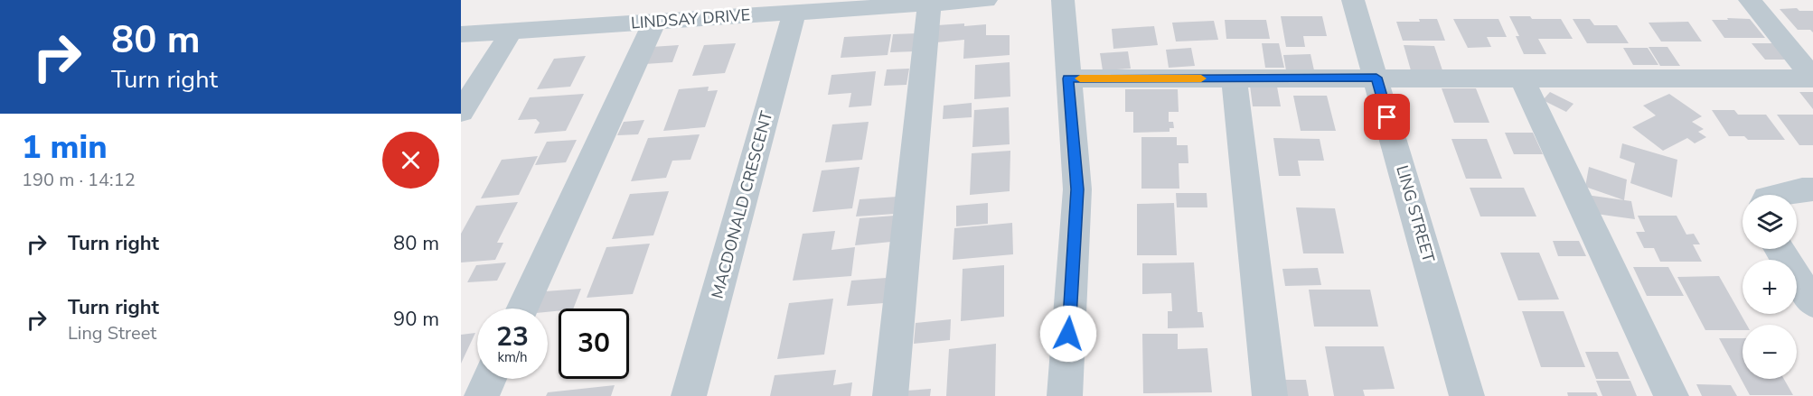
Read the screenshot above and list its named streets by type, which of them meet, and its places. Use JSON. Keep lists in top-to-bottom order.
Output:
{
  "streets": {
    "street": ["LINDSAY DRIVE", "MACDONALD CRESCENT", "LING STREET"]
  },
  "crossings": [
    ["LINDSAY DRIVE", "MACDONALD CRESCENT"]
  ],
  "page": {
    "turn": ["80 m", "Turn right"],
    "heading": ["1 min", "190 m · 14:12"],
    "map_buttons": ["+", "−"],
    "list": [
      {
        "name": "Turn right",
        "value": "80 m"
      },
      {
        "name": "Turn right",
        "note": "Ling Street",
        "value": "90 m"
      }
    ],
    "speed": "23 km/h",
    "limit": "30"
  }
}
